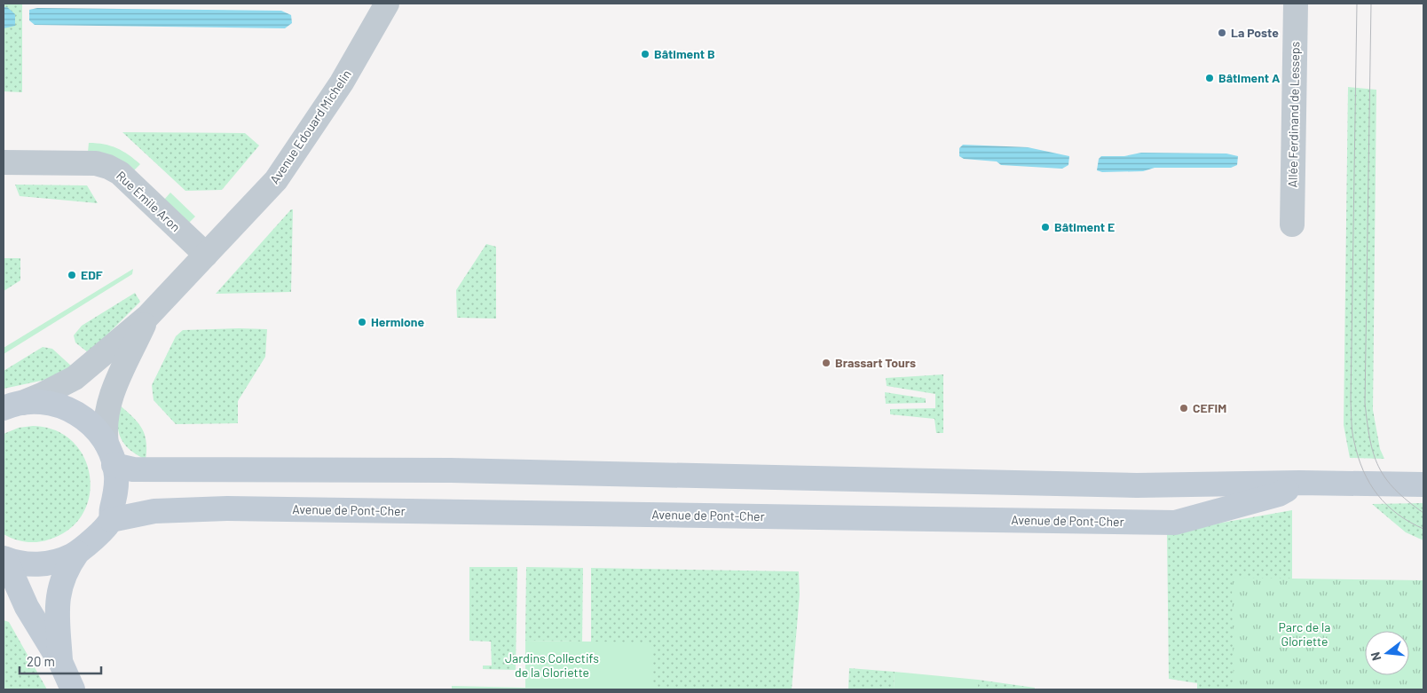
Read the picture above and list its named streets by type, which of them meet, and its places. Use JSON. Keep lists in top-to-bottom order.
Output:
{
  "streets": {
    "main road": ["Avenue de Pont-Cher"],
    "street": ["Allée Ferdinand de Lesseps", "Avenue Edouard Michelin", "Rue Émile Aron"]
  },
  "crossings": [
    ["Avenue Edouard Michelin", "Rue Émile Aron"]
  ],
  "parks": ["Parc de la Gloriette", "Jardins Collectifs de la Gloriette"],
  "places": [
    "La Poste",
    "Bâtiment B",
    "Bâtiment A",
    "Bâtiment E",
    "EDF",
    "Hermione",
    "Brassart Tours",
    "CEFIM"
  ],
  "scale_bar": "20 m",
  "north": "left"
}
